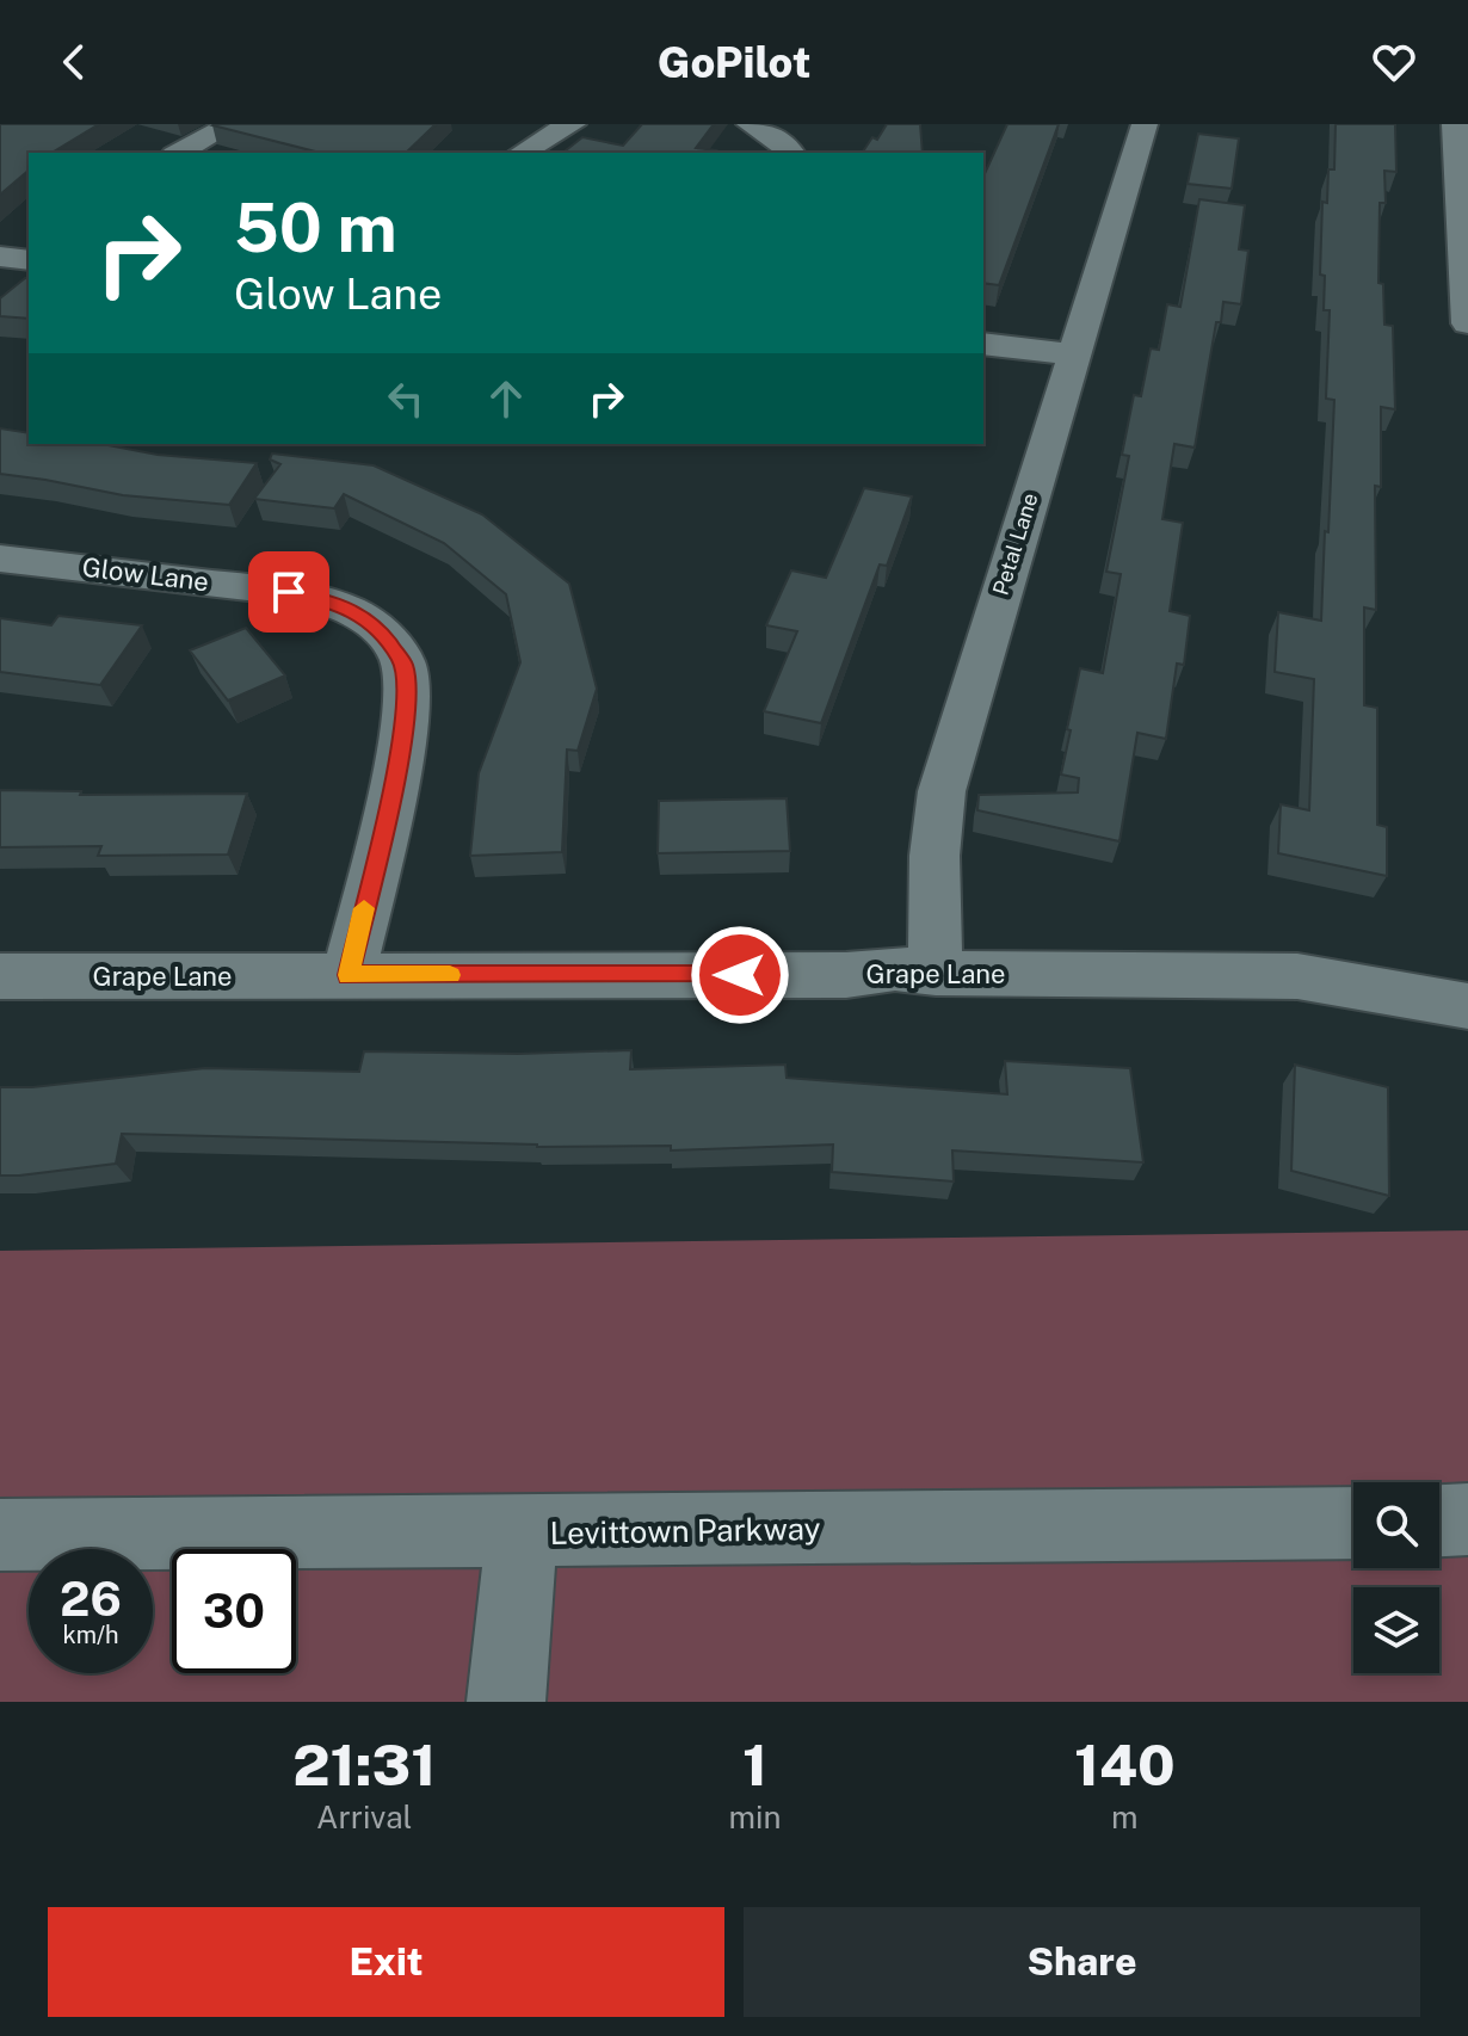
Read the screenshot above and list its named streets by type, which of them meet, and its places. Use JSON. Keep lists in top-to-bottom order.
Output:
{
  "streets": {
    "street": [
      "Petal Lane",
      "Glow Lane",
      "Grape Lane",
      "Levittown Parkway"
    ]
  },
  "crossings": [
    ["Petal Lane", "Grape Lane"],
    ["Glow Lane", "Grape Lane"]
  ],
  "page": {
    "header": "GoPilot",
    "turn": ["50 m", "Glow Lane"],
    "speed": "26 km/h",
    "limit": "30",
    "eta": [
      "21:31",
      "Arrival",
      "1",
      "min",
      "140",
      "m"
    ],
    "buttons": ["Exit", "Share"]
  }
}
